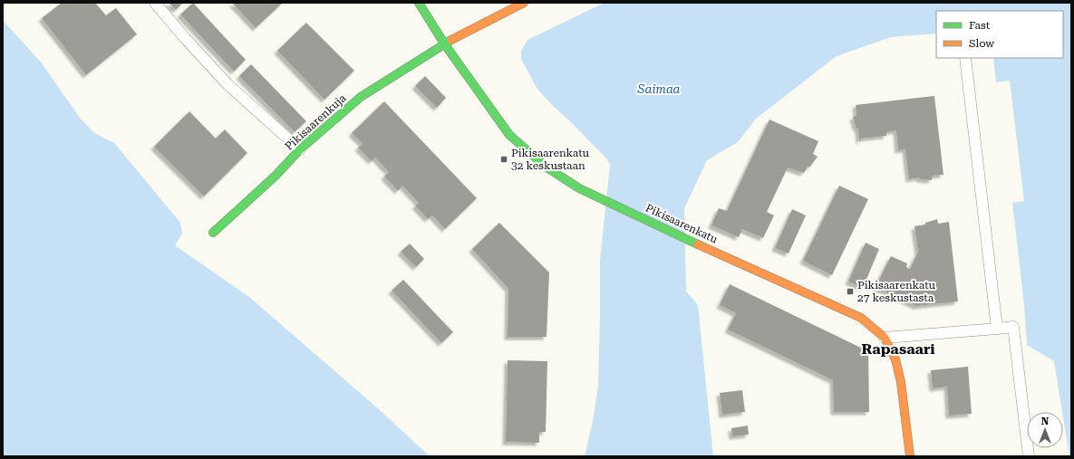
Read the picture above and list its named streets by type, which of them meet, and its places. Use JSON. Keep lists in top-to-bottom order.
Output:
{
  "streets": {
    "street": ["Pikisaarenkuja", "Pikisaarenkatu"]
  },
  "crossings": [
    ["Pikisaarenkuja", "Pikisaarenkatu"]
  ],
  "districts": ["Rapasaari"],
  "water": ["Saimaa"],
  "places": {
    "transit": ["Pikisaarenkatu 32 keskustaan", "Pikisaarenkatu 27 keskustasta"]
  },
  "legend": ["Fast", "Slow"],
  "north": "top"
}
